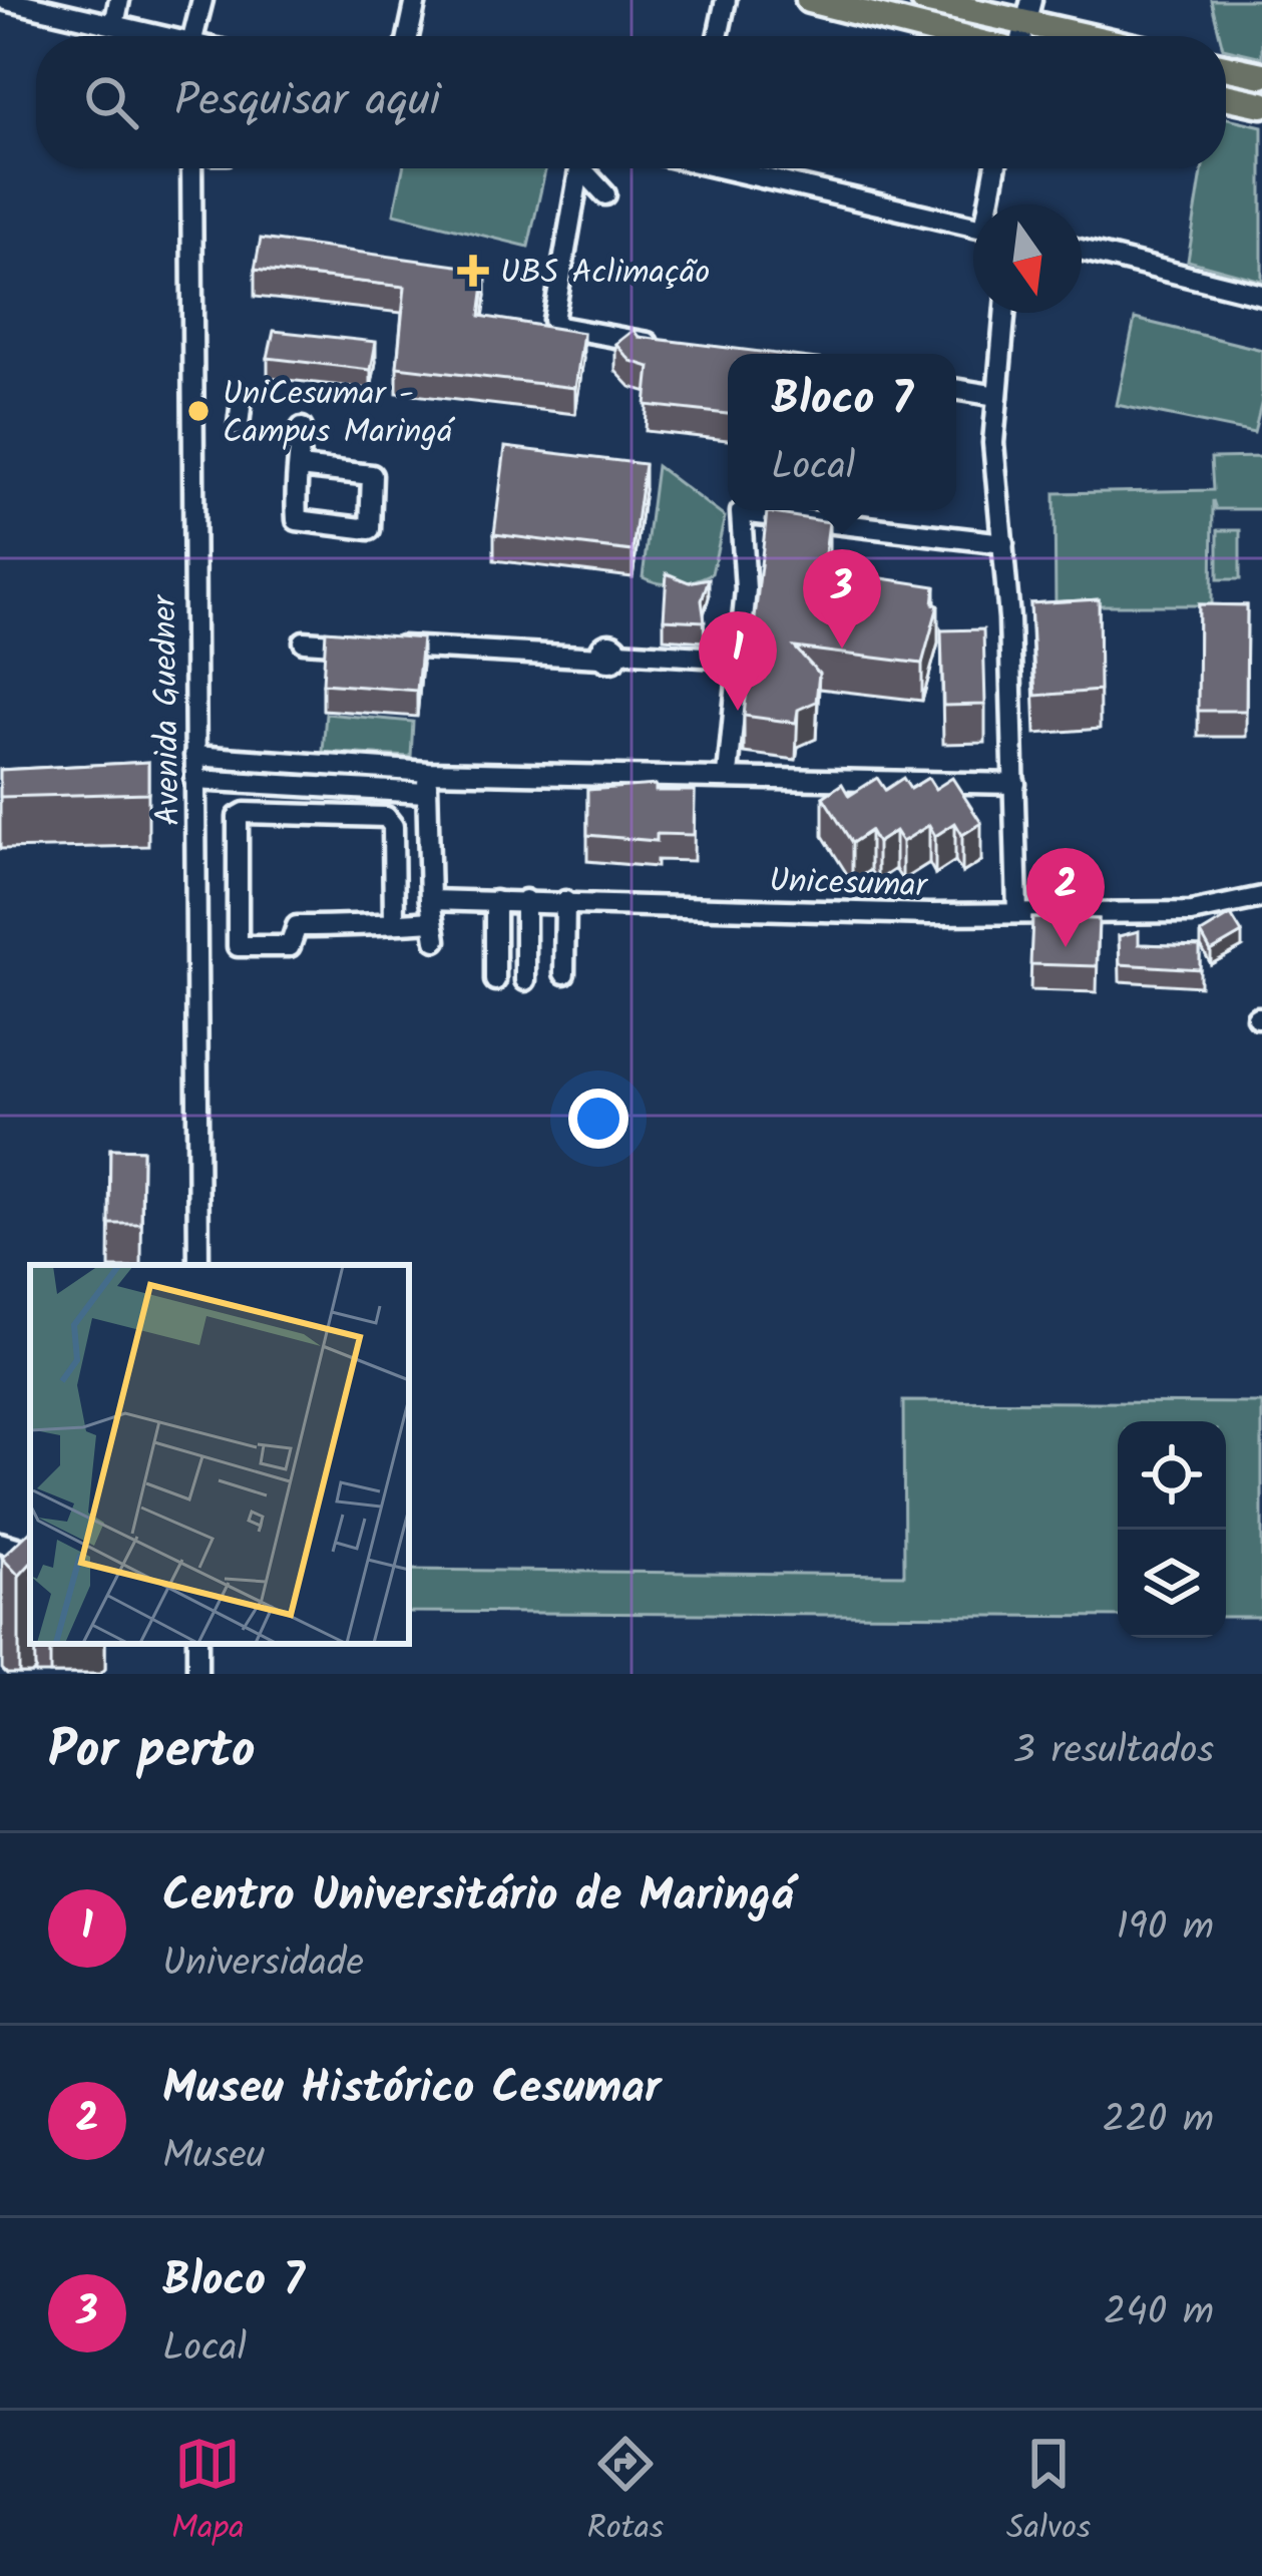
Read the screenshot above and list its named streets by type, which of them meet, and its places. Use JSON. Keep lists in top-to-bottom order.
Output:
{
  "streets": {
    "street": ["Avenida Guedner", "Unicesumar"]
  },
  "places": {
    "health": ["UBS Aclimação"],
    "other": ["UniCesumar - Campus Maringá"]
  },
  "north": "bottom",
  "page": {
    "search": "Pesquisar aqui",
    "popup": ["Bloco 7", "Local"],
    "pins": ["3", "1", "2"],
    "heading": ["Por perto", "3 resultados"],
    "list": [
      {
        "mark": "1",
        "name": "Centro Universitário de Maringá",
        "note": "Universidade",
        "value": "190 m"
      },
      {
        "mark": "2",
        "name": "Museu Histórico Cesumar",
        "note": "Museu",
        "value": "220 m"
      },
      {
        "mark": "3",
        "name": "Bloco 7",
        "note": "Local",
        "value": "240 m"
      }
    ],
    "nav": ["Mapa", "Rotas", "Salvos"]
  }
}
